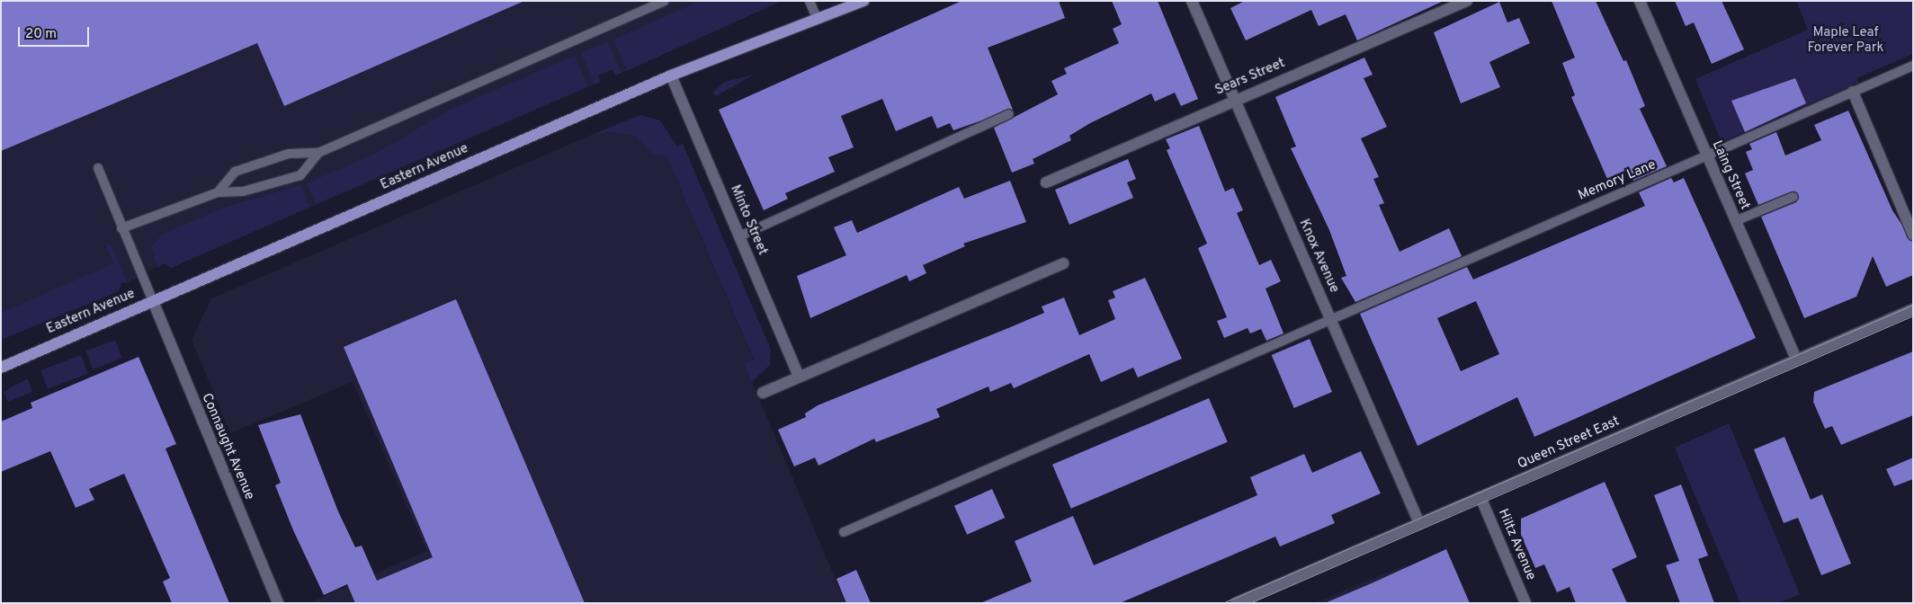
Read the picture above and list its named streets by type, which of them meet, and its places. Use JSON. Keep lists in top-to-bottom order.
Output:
{
  "streets": {
    "main road": ["Eastern Avenue"],
    "street": [
      "Sears Street",
      "Laing Street",
      "Minto Street",
      "Knox Avenue",
      "Queen Street East",
      "Connaught Avenue",
      "Hiltz Avenue"
    ],
    "lane": ["Memory Lane"]
  },
  "crossings": [
    ["Sears Street", "Knox Avenue"],
    ["Eastern Avenue", "Minto Street"],
    ["Eastern Avenue", "Connaught Avenue"],
    ["Laing Street", "Memory Lane"],
    ["Laing Street", "Queen Street East"],
    ["Memory Lane", "Knox Avenue"],
    ["Knox Avenue", "Queen Street East"],
    ["Queen Street East", "Hiltz Avenue"]
  ],
  "parks": ["Maple Leaf Forever Park"],
  "scale_bar": "20 m"
}
